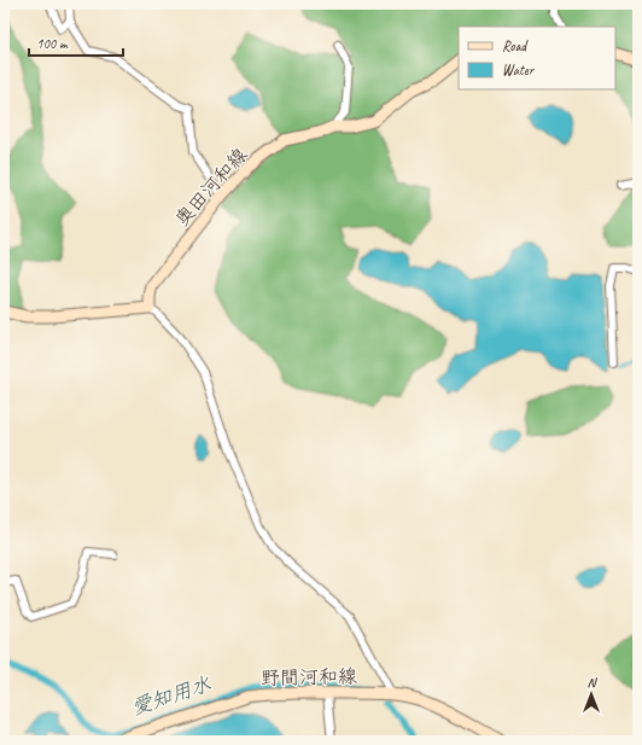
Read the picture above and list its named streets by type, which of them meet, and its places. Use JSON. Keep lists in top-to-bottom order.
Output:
{
  "streets": {
    "main road": ["奥田河和線", "野間河和線"]
  },
  "water": ["愛知用水"],
  "legend": ["Road", "Water"],
  "scale_bar": "100 m",
  "north": "top"
}
